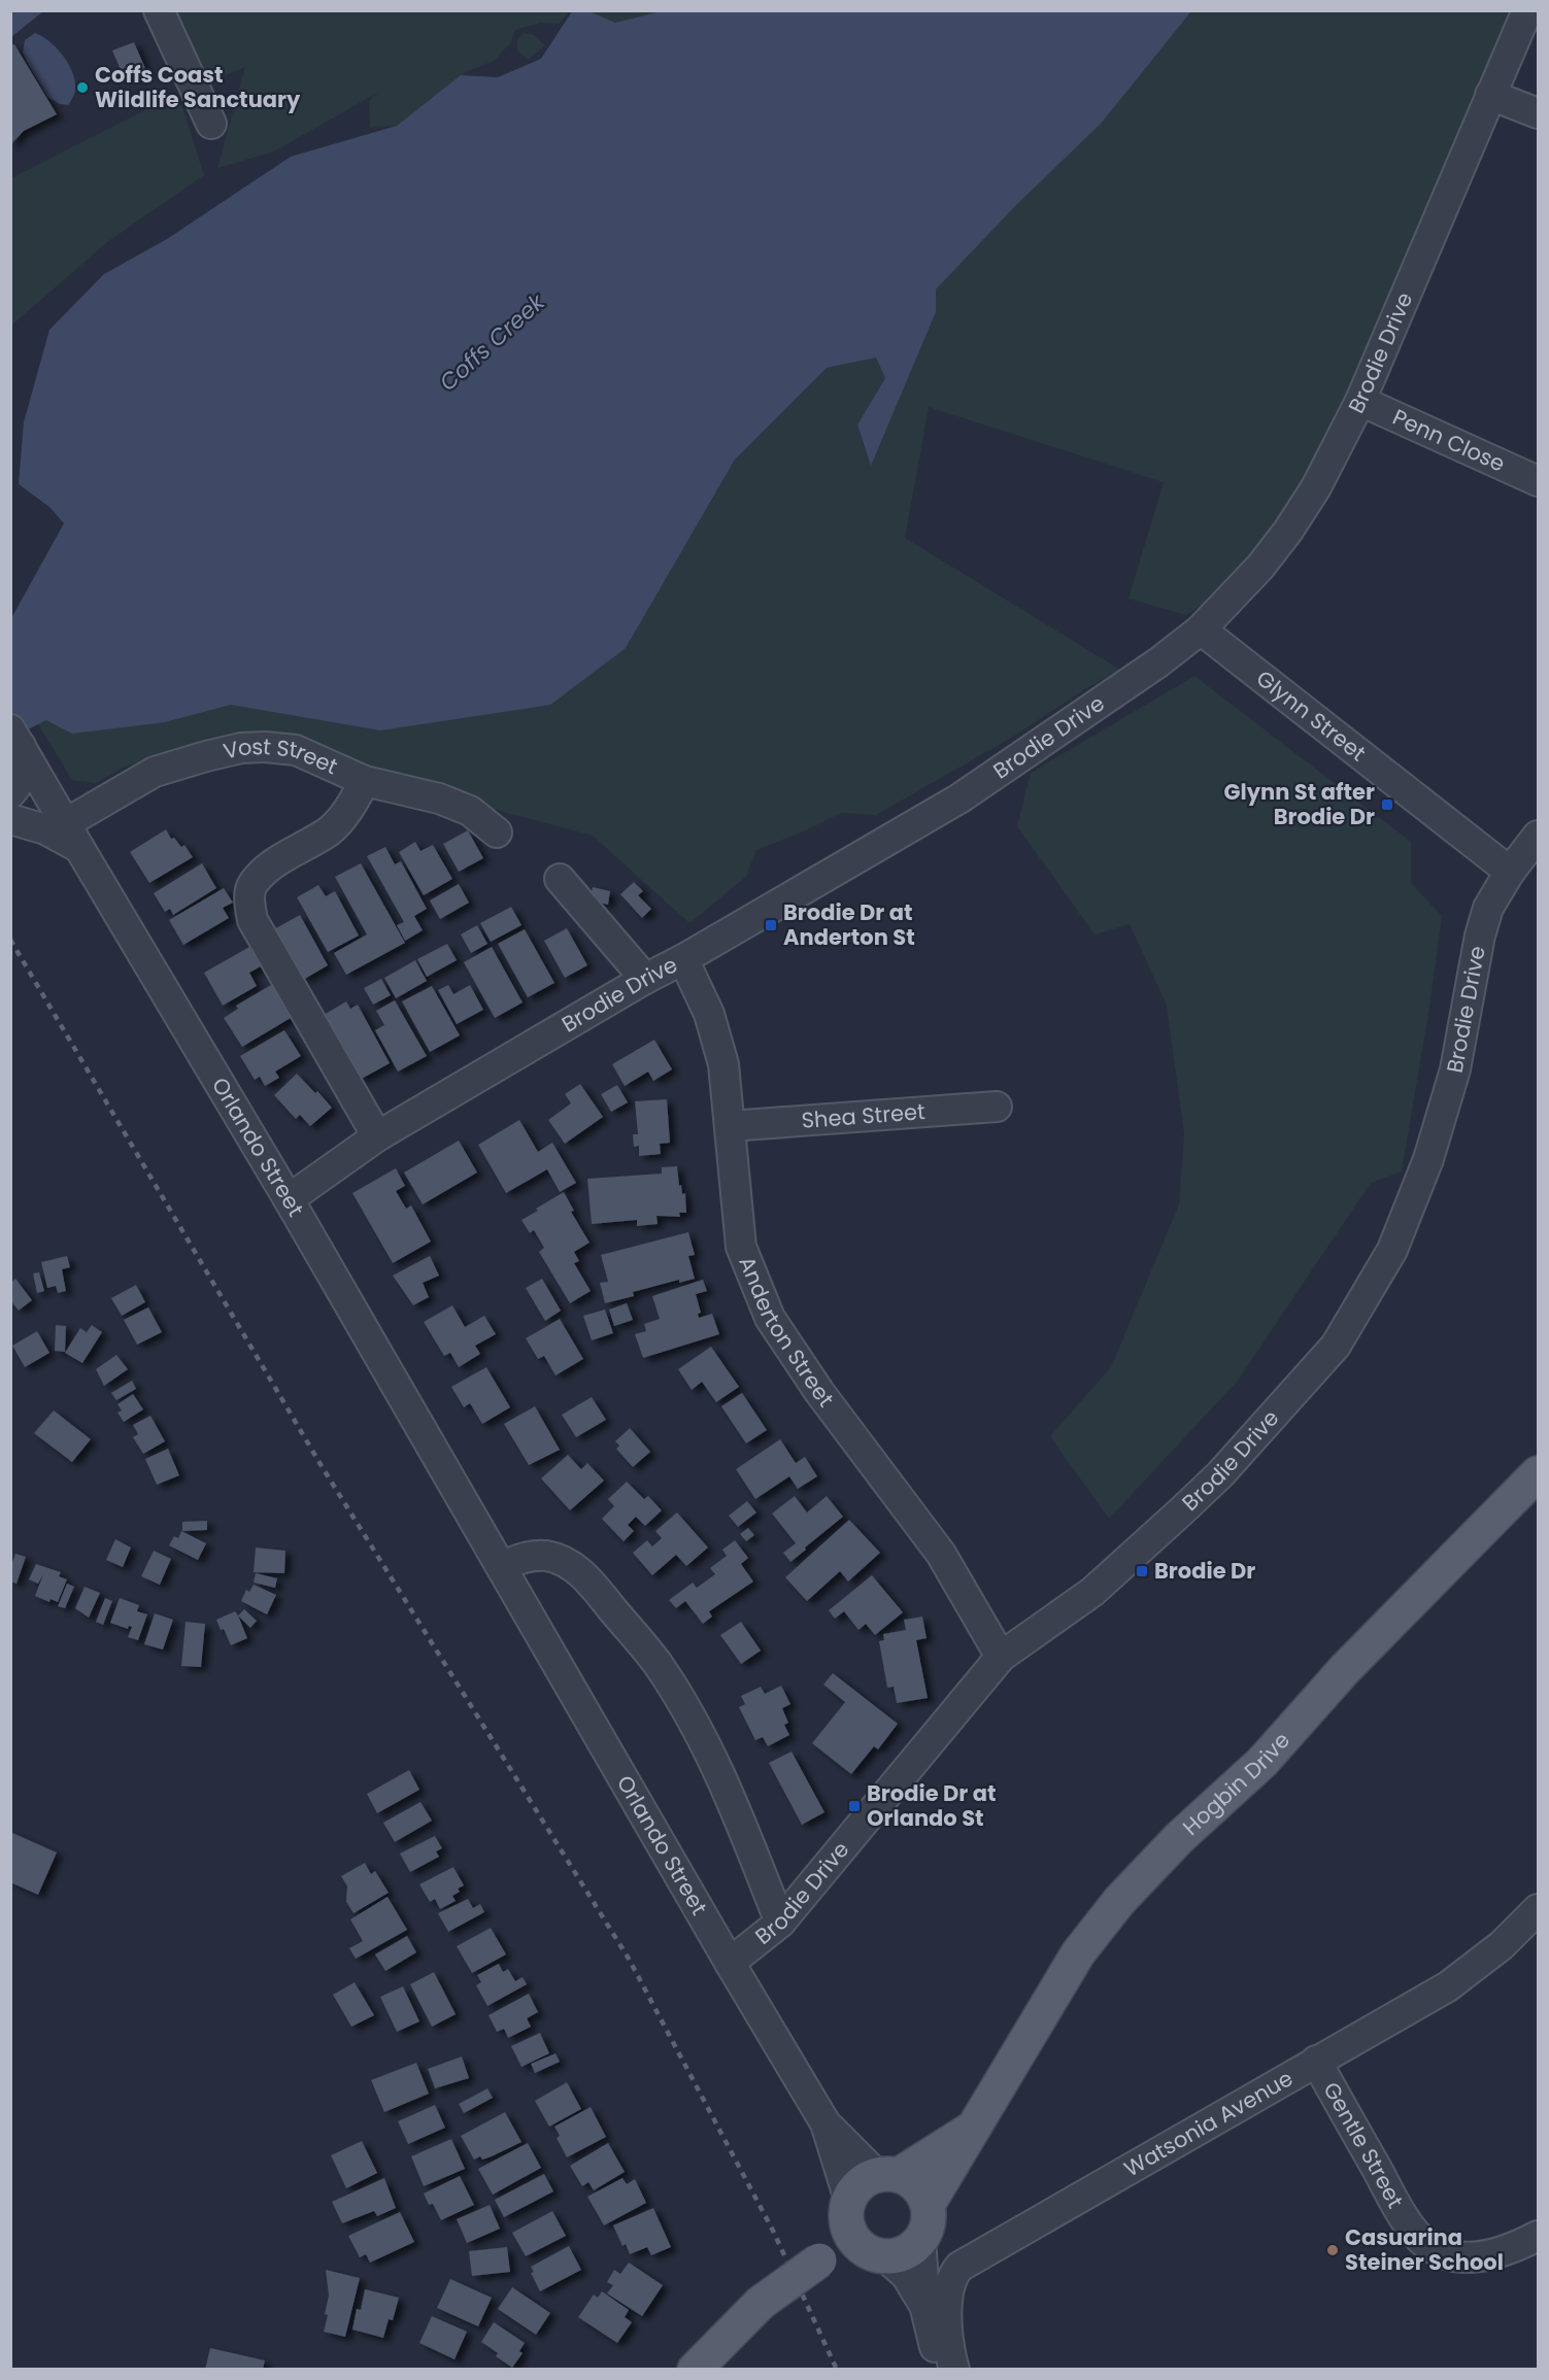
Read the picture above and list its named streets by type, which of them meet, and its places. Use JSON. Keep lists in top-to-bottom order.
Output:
{
  "streets": {
    "main road": ["Hogbin Drive"],
    "street": [
      "Brodie Drive",
      "Penn Close",
      "Glynn Street",
      "Vost Street",
      "Shea Street",
      "Orlando Street",
      "Anderton Street",
      "Watsonia Avenue",
      "Gentle Street"
    ]
  },
  "crossings": [
    ["Brodie Drive", "Penn Close"],
    ["Brodie Drive", "Glynn Street"],
    ["Brodie Drive", "Orlando Street"],
    ["Brodie Drive", "Anderton Street"],
    ["Vost Street", "Orlando Street"],
    ["Shea Street", "Anderton Street"],
    ["Orlando Street", "Hogbin Drive"],
    ["Watsonia Avenue", "Gentle Street"]
  ],
  "water": ["Coffs Creek"],
  "places": {
    "other": ["Coffs Coast Wildlife Sanctuary", "Casuarina Steiner School"],
    "transit": [
      "Glynn St after Brodie Dr",
      "Brodie Dr at Anderton St",
      "Brodie Dr",
      "Brodie Dr at Orlando St"
    ]
  }
}
